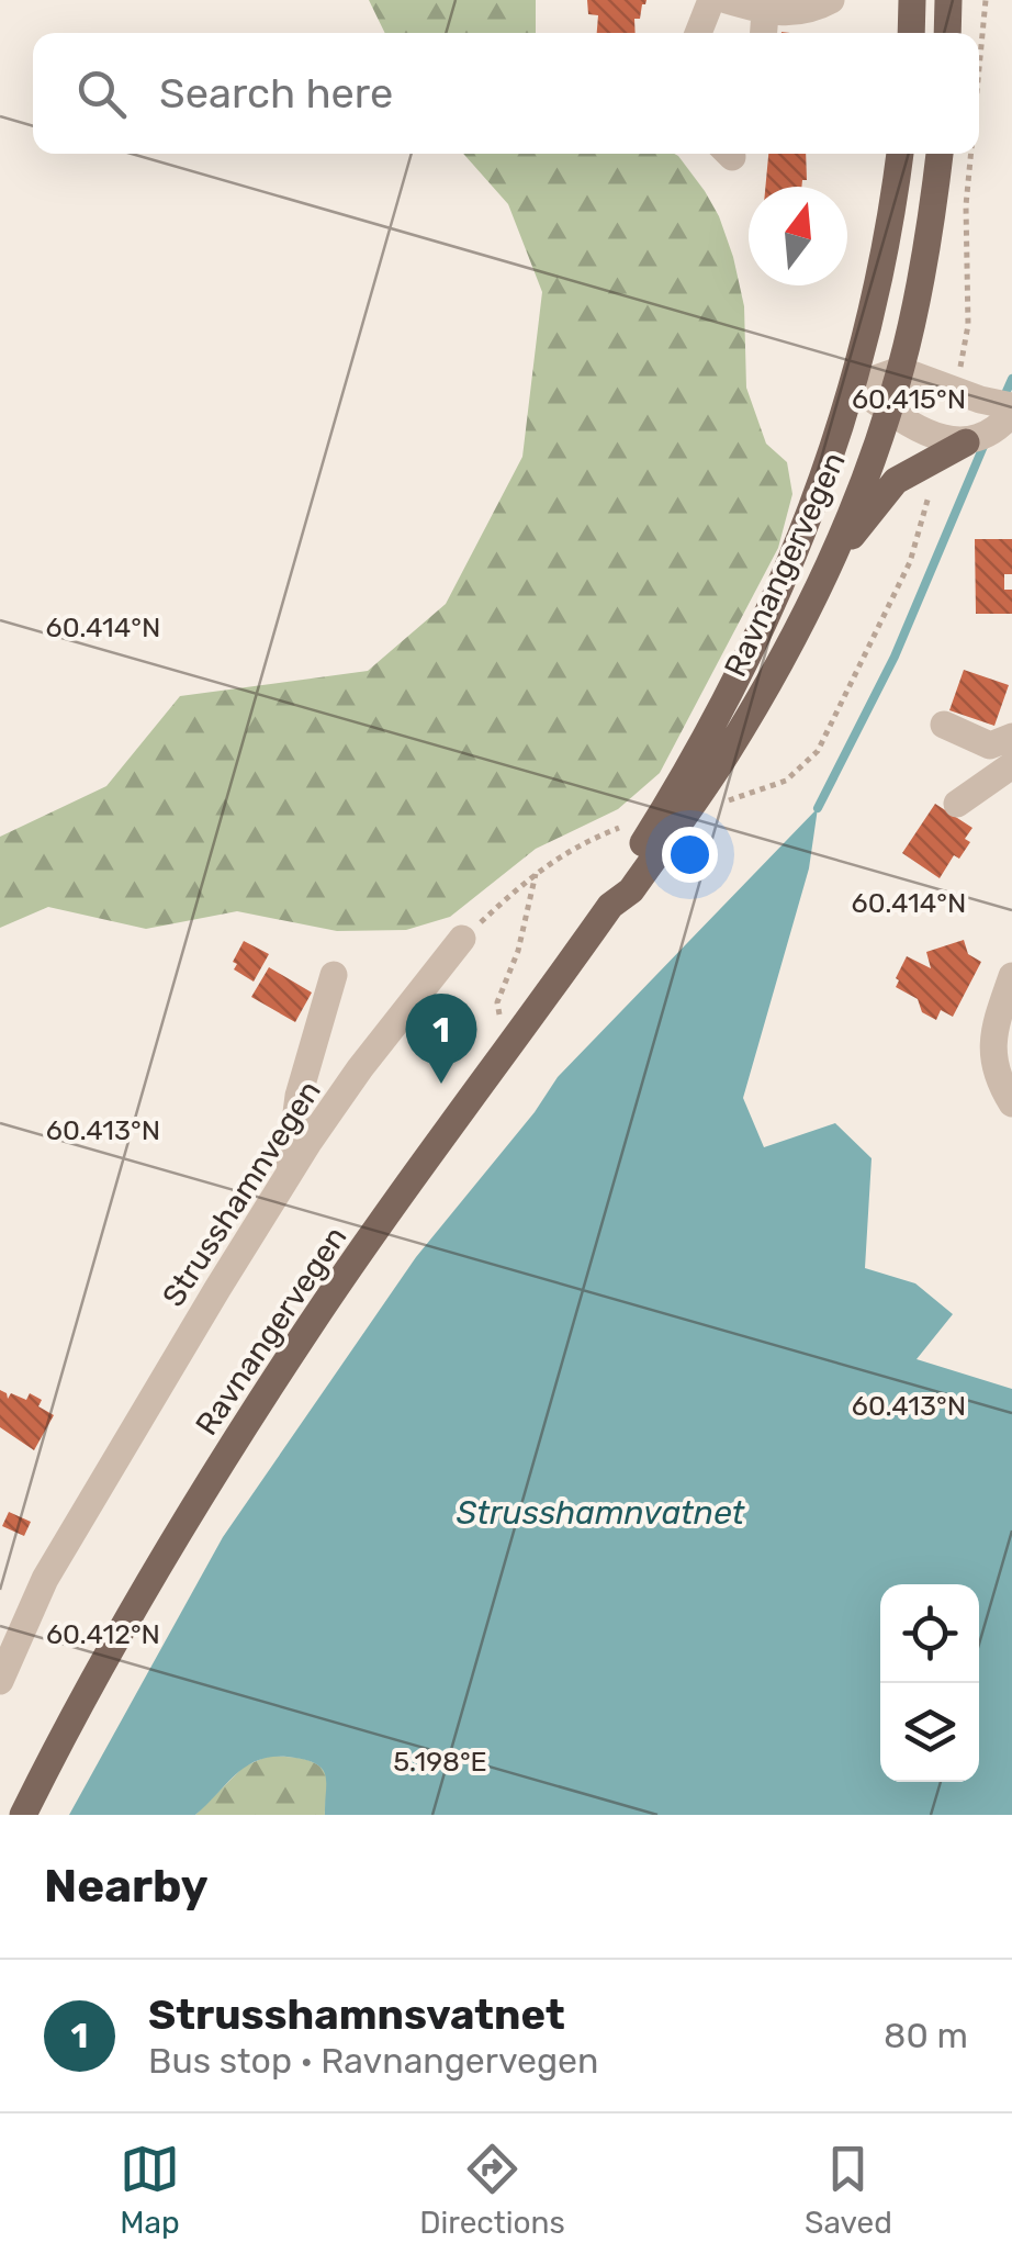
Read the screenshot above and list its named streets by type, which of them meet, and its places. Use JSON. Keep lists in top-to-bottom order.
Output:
{
  "streets": {
    "main road": ["Ravnangervegen"],
    "street": ["Strusshamnvegen"]
  },
  "water": ["Strusshamnvatnet"],
  "north": "top",
  "page": {
    "search": "Search here",
    "pins": "1",
    "heading": "Nearby",
    "list": [
      {
        "mark": "1",
        "name": "Strusshamnsvatnet",
        "note": "Bus stop · Ravnangervegen",
        "value": "80 m"
      }
    ],
    "nav": ["Map", "Directions", "Saved"]
  },
  "coordinates": [
    "60.415°N",
    "60.414°N",
    "60.413°N",
    "60.412°N",
    "5.198°E"
  ]
}
